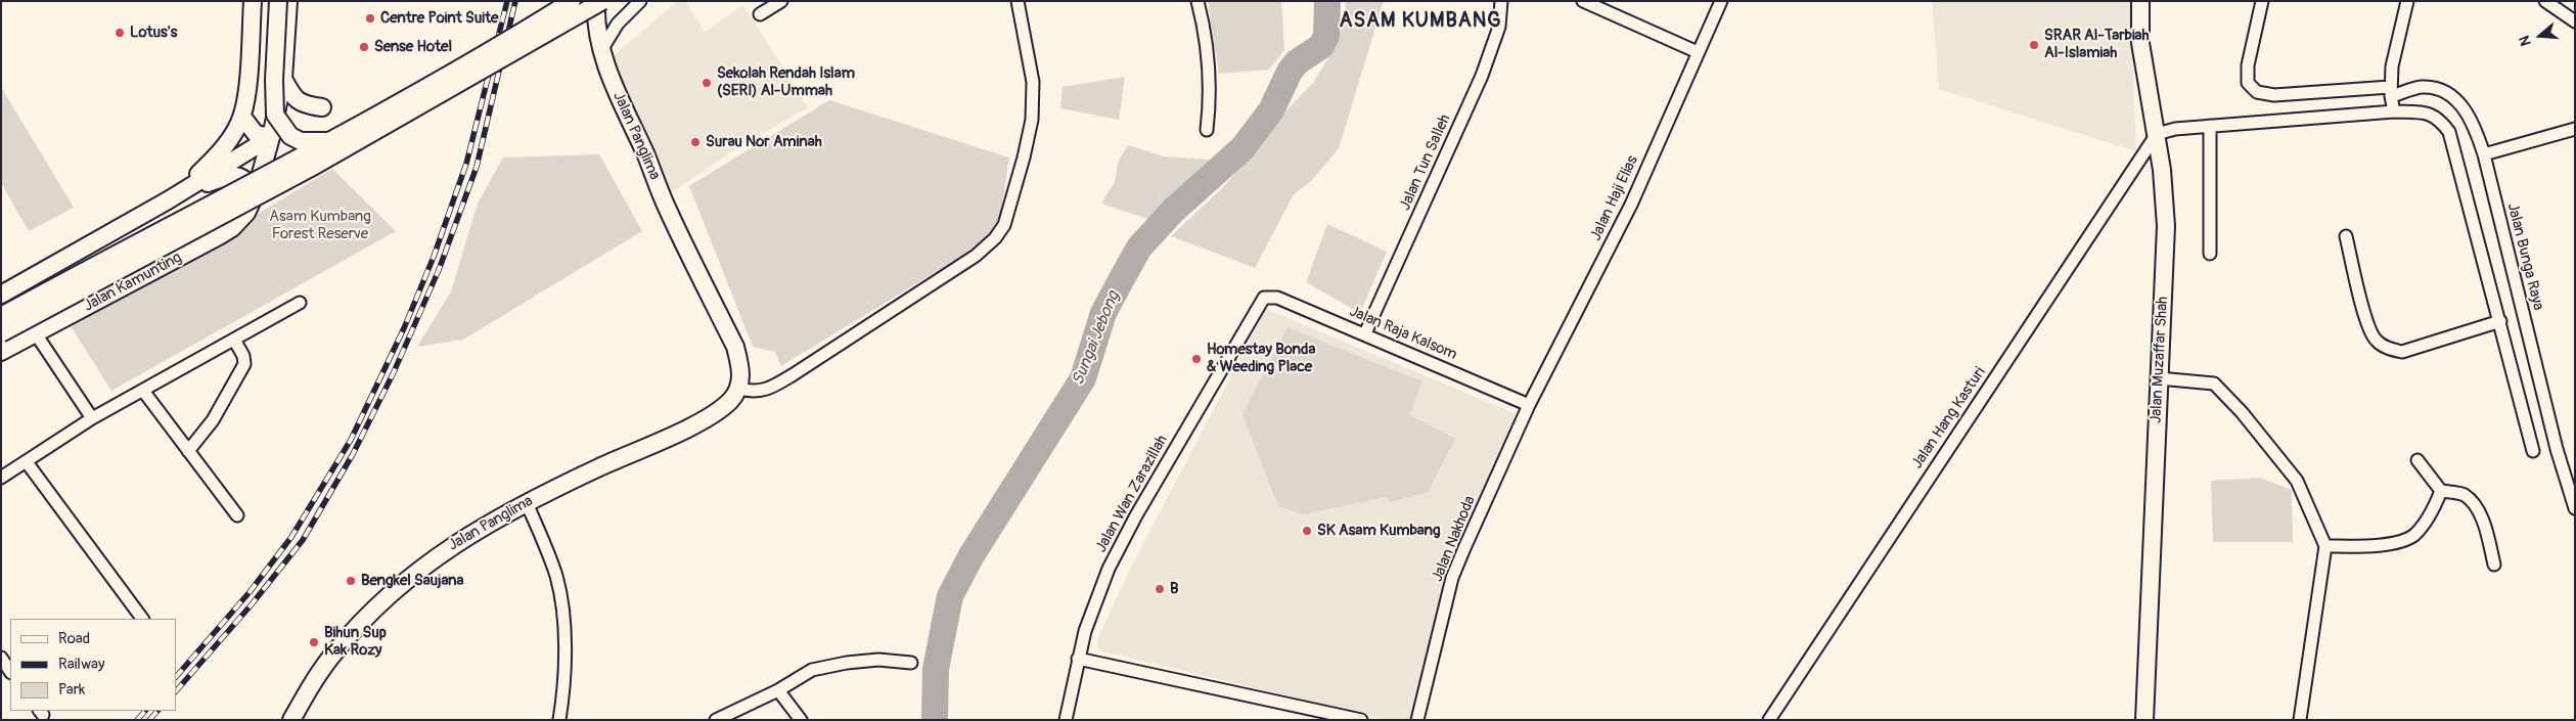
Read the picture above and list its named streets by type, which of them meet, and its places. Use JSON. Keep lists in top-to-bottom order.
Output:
{
  "streets": {
    "main road": ["Jalan Panglima", "Jalan Kamunting", "Jalan Muzaffar Shah"],
    "street": [
      "Jalan Tun Salleh",
      "Jalan Haji Elias",
      "Jalan Bunga Raya",
      "Jalan Raja Kalsom",
      "Jalan Hang Kasturi",
      "Jalan Wan Zarazillah",
      "Jalan Nakhoda"
    ]
  },
  "crossings": [
    ["Jalan Tun Salleh", "Jalan Raja Kalsom"],
    ["Jalan Haji Elias", "Jalan Raja Kalsom"],
    ["Jalan Haji Elias", "Jalan Nakhoda"],
    ["Jalan Raja Kalsom", "Jalan Wan Zarazillah"],
    ["Jalan Raja Kalsom", "Jalan Nakhoda"],
    ["Jalan Muzaffar Shah", "Jalan Hang Kasturi"]
  ],
  "districts": ["ASAM KUMBANG"],
  "water": ["Sungai Jebong"],
  "parks": ["Asam Kumbang Forest Reserve"],
  "places": [
    "Centre Point Suite",
    "Lotus's",
    "SRAR Al-Tarbiah Al-Islamiah",
    "Sense Hotel",
    "Sekolah Rendah Islam (SERI) Al-Ummah",
    "Surau Nor Aminah",
    "Homestay Bonda & Weeding Place",
    "SK Asam Kumbang",
    "Bengkel Saujana",
    "B",
    "Bihun Sup Kak Rozy"
  ],
  "legend": ["Road", "Railway", "Park"],
  "north": "left"
}
